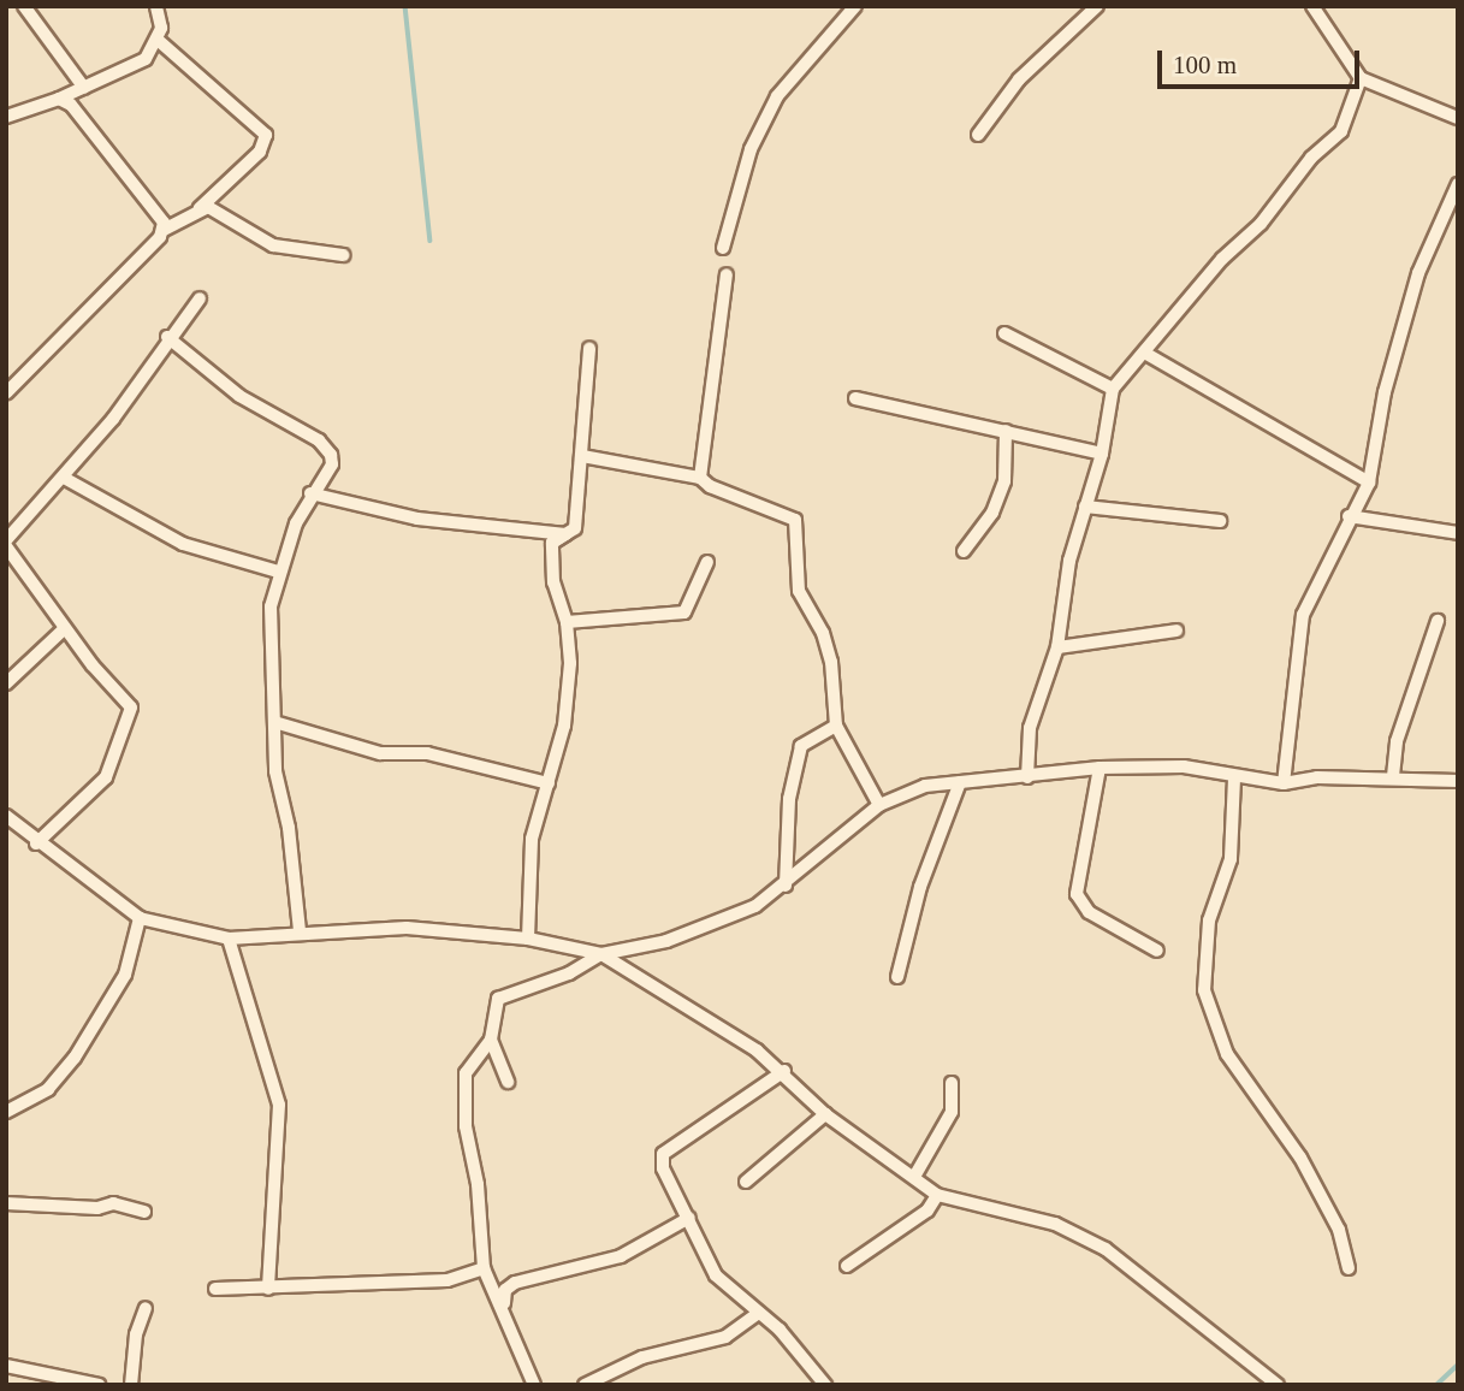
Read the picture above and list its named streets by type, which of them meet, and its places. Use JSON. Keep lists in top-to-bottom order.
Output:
{
  "scale_bar": "100 m"
}
